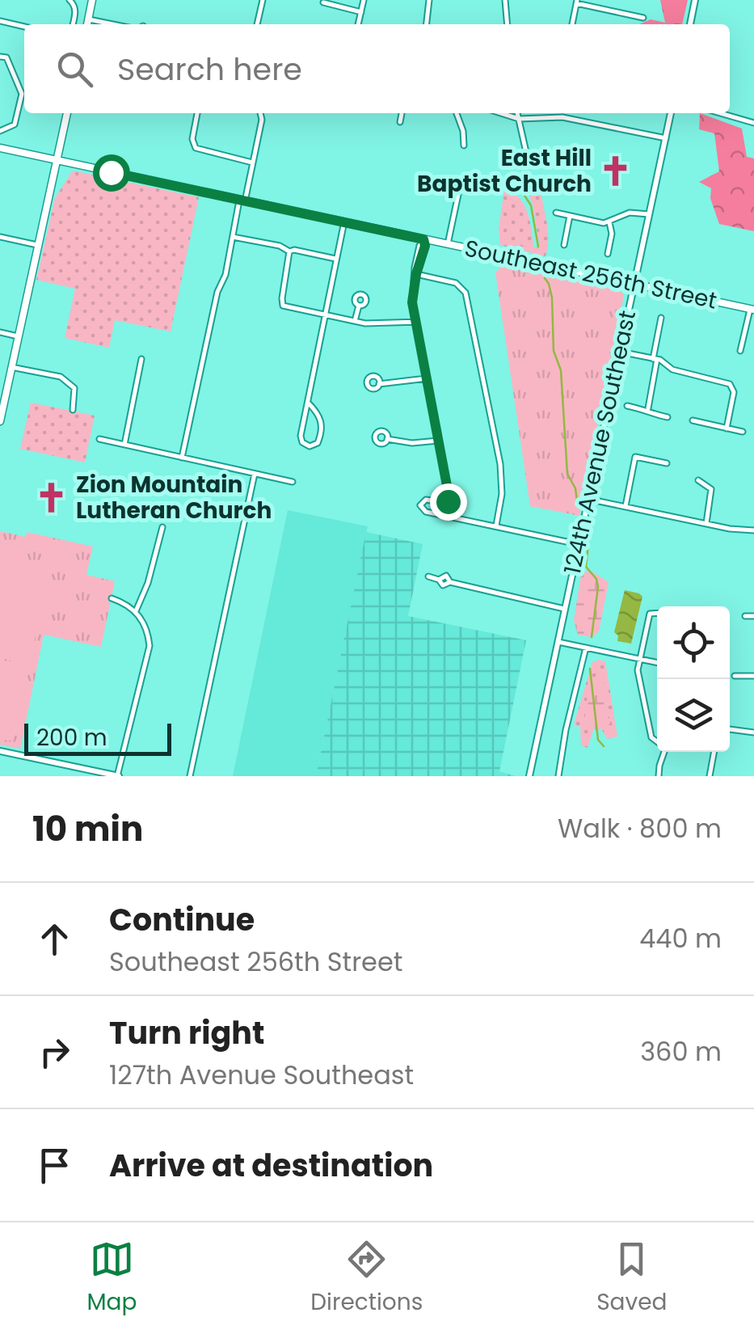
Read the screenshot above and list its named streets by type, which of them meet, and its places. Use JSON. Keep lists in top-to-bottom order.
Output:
{
  "streets": {
    "main road": ["Southeast 256th Street"],
    "street": ["124th Avenue Southeast"]
  },
  "crossings": [
    ["Southeast 256th Street", "124th Avenue Southeast"]
  ],
  "places": {
    "church": ["East Hill Baptist Church", "Zion Mountain Lutheran Church"]
  },
  "scale_bar": "200 m",
  "page": {
    "search": "Search here",
    "scale": "200 m",
    "heading": ["10 min", "Walk · 800 m"],
    "list": [
      ["Continue", "Southeast 256th Street", "440 m"],
      ["Turn right", "127th Avenue Southeast", "360 m"],
      "Arrive at destination"
    ],
    "nav": ["Map", "Directions", "Saved"]
  }
}
